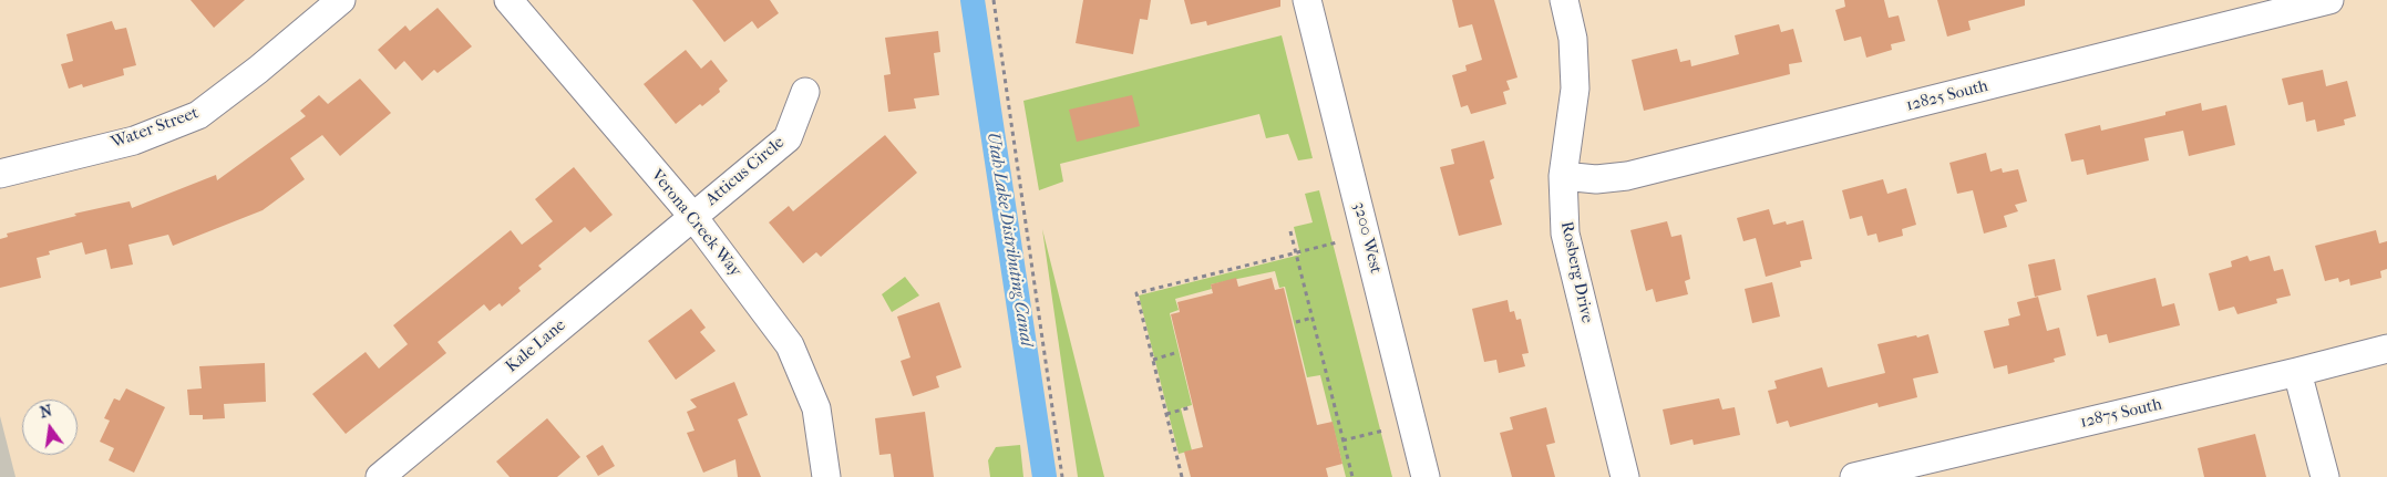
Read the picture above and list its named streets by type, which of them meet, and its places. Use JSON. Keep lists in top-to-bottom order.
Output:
{
  "streets": {
    "street": [
      "12825 South",
      "Water Street",
      "Atticus Circle",
      "Verona Creek Way",
      "3200 West",
      "Rosberg Drive",
      "Kale Lane",
      "12875 South"
    ]
  },
  "crossings": [
    ["12825 South", "Rosberg Drive"],
    ["Atticus Circle", "Verona Creek Way"],
    ["Atticus Circle", "Kale Lane"],
    ["Verona Creek Way", "Kale Lane"]
  ],
  "water": ["Utah Lake Distributing Canal"],
  "north": "top"
}
